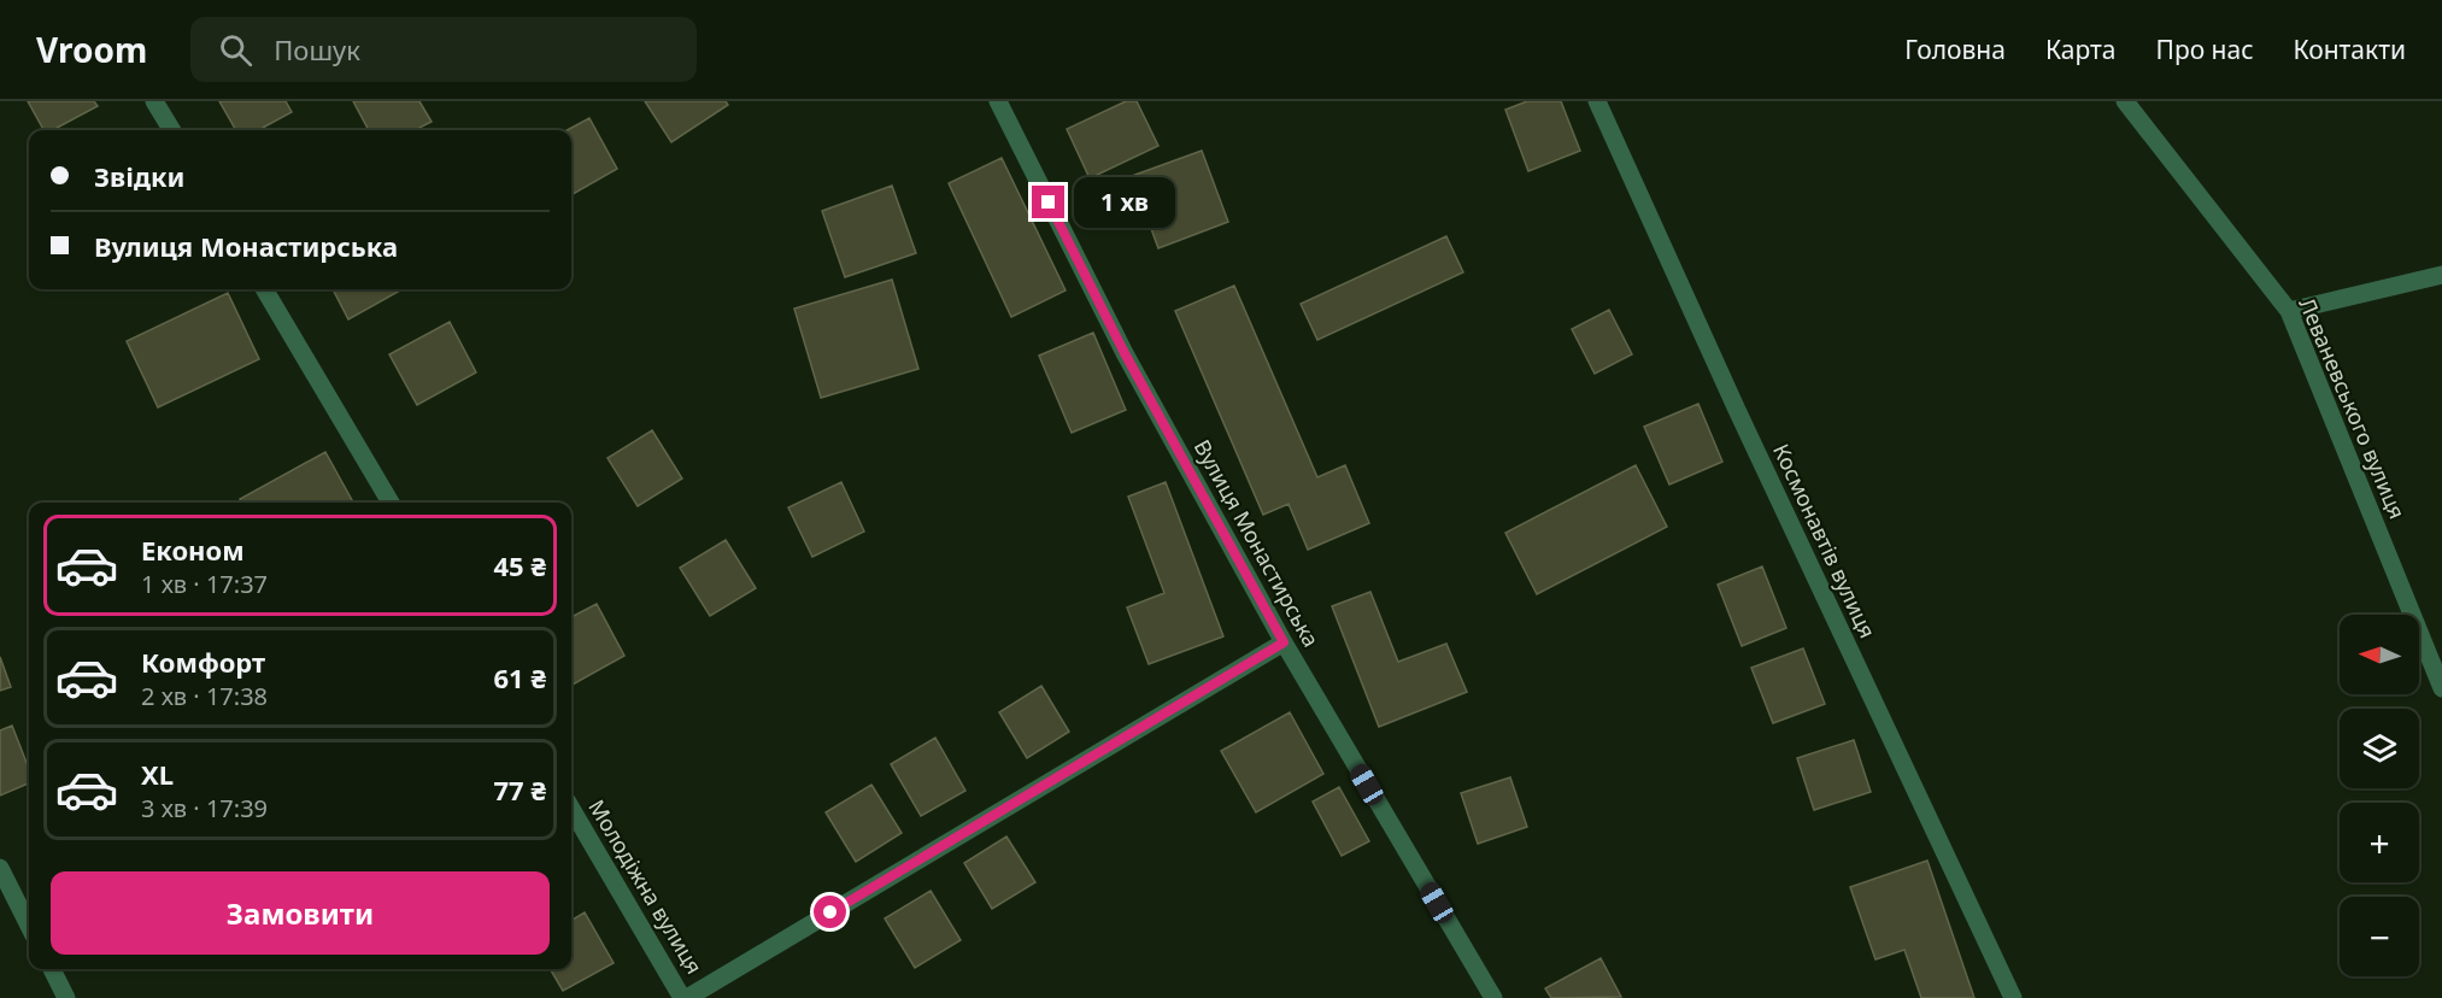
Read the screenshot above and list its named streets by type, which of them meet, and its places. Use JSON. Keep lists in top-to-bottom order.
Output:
{
  "streets": {
    "street": [
      "Леваневського вулиця",
      "Космонавтів вулиця",
      "Вулиця Монастирська",
      "Молодіжна вулиця"
    ]
  },
  "north": "left",
  "page": {
    "header": "Vroom",
    "search": "Пошук",
    "nav": [
      "Головна",
      "Карта",
      "Про нас",
      "Контакти"
    ],
    "banner": ["Звідки", "Вулиця Монастирська"],
    "bubble": "1 хв",
    "list": [
      {
        "name": "Економ",
        "note": "1 хв · 17:37",
        "value": "45 ₴"
      },
      {
        "name": "Комфорт",
        "note": "2 хв · 17:38",
        "value": "61 ₴"
      },
      {
        "name": "XL",
        "note": "3 хв · 17:39",
        "value": "77 ₴"
      }
    ],
    "map_buttons": ["+", "−"],
    "buttons": "Замовити"
  }
}
